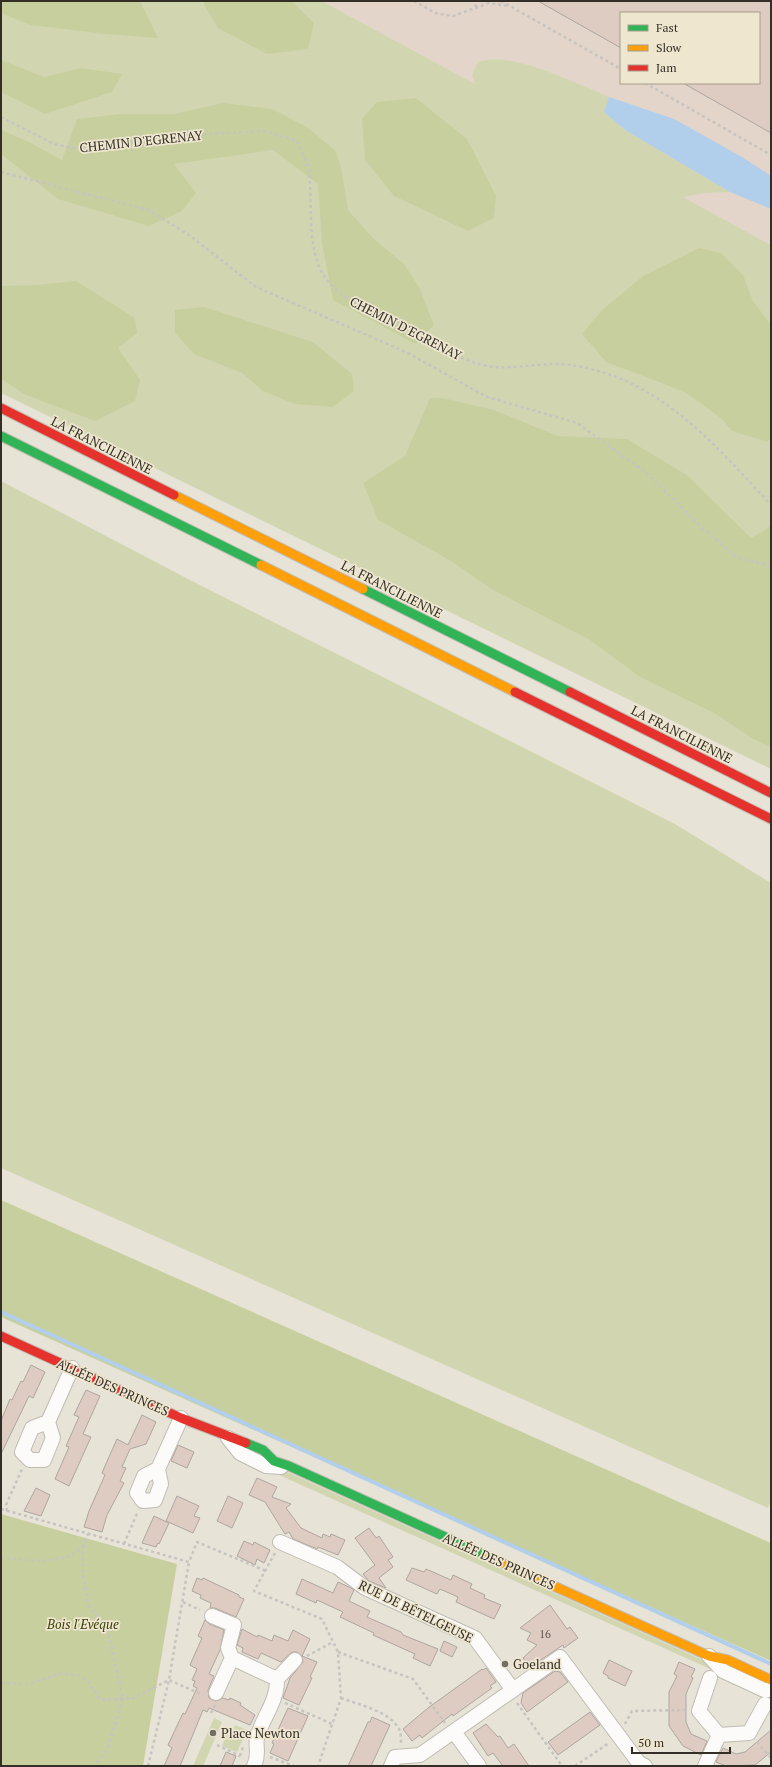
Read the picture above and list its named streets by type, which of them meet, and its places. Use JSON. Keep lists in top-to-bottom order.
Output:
{
  "streets": {
    "main road": ["LA FRANCILIENNE", "ALLÉE DES PRINCES"],
    "street": ["RUE DE BÉTELGEUSE"],
    "path": ["CHEMIN D'EGRENAY"]
  },
  "parks": ["Bois l'Evéque"],
  "places": ["Goeland", "Place Newton"],
  "house_numbers": ["16"],
  "legend": ["Fast", "Slow", "Jam"],
  "scale_bar": "50 m"
}
